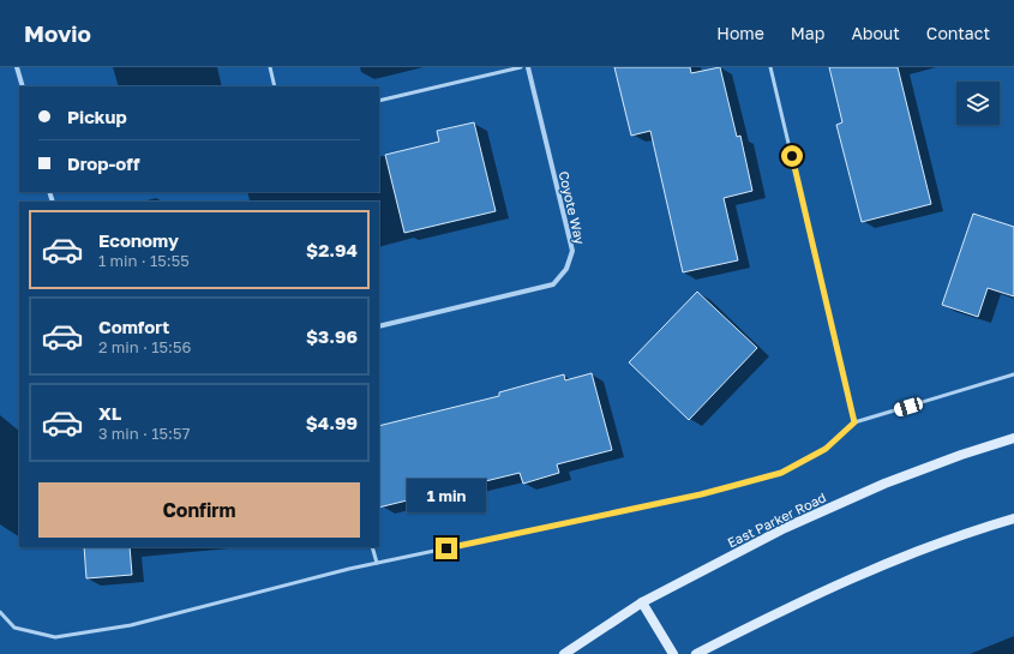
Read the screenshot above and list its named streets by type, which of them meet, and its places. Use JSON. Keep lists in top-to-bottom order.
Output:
{
  "streets": {
    "main road": ["East Parker Road"],
    "street": ["Coyote Way"]
  },
  "page": {
    "header": "Movio",
    "nav": [
      "Home",
      "Map",
      "About",
      "Contact"
    ],
    "banner": ["Pickup", "Drop-off"],
    "list": [
      {
        "name": "Economy",
        "note": "1 min · 15:55",
        "value": "$2.94"
      },
      {
        "name": "Comfort",
        "note": "2 min · 15:56",
        "value": "$3.96"
      },
      {
        "name": "XL",
        "note": "3 min · 15:57",
        "value": "$4.99"
      }
    ],
    "buttons": "Confirm",
    "bubble": "1 min"
  }
}
